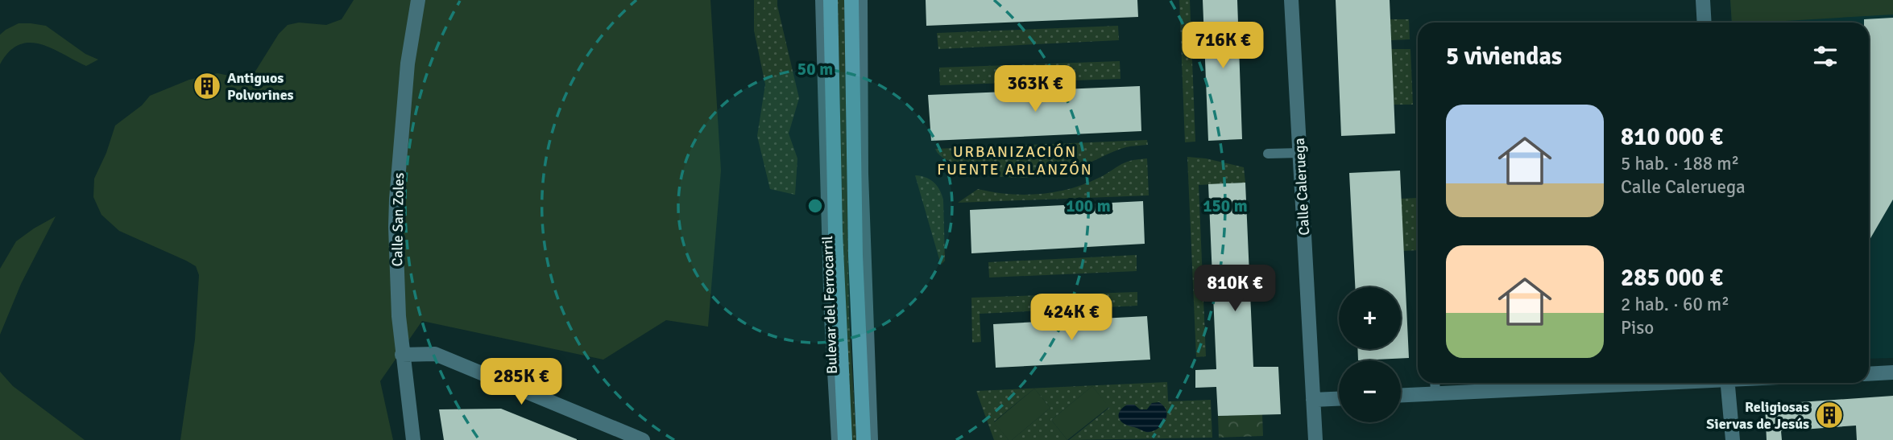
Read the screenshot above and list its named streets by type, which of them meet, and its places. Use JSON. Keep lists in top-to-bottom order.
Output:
{
  "streets": {
    "main road": ["Bulevar del Ferrocarril"],
    "street": ["Calle Caleruega", "Calle San Zoles"]
  },
  "districts": ["URBANIZACIÓN FUENTE ARLANZÓN"],
  "places": {
    "building": ["Antiguos Polvorines", "Religiosas Siervas de Jesús"]
  },
  "page": {
    "price": [
      "716K €",
      "363K €",
      "810K €",
      "424K €",
      "285K €"
    ],
    "heading": "5 viviendas",
    "list": [
      {
        "name": "810 000 €",
        "note": "5 hab. · 188 m² · Calle Caleruega"
      },
      {
        "name": "285 000 €",
        "note": "2 hab. · 60 m² · Piso"
      }
    ],
    "map_buttons": ["+", "−"]
  },
  "rings": ["50 m", "100 m", "150 m"]
}
